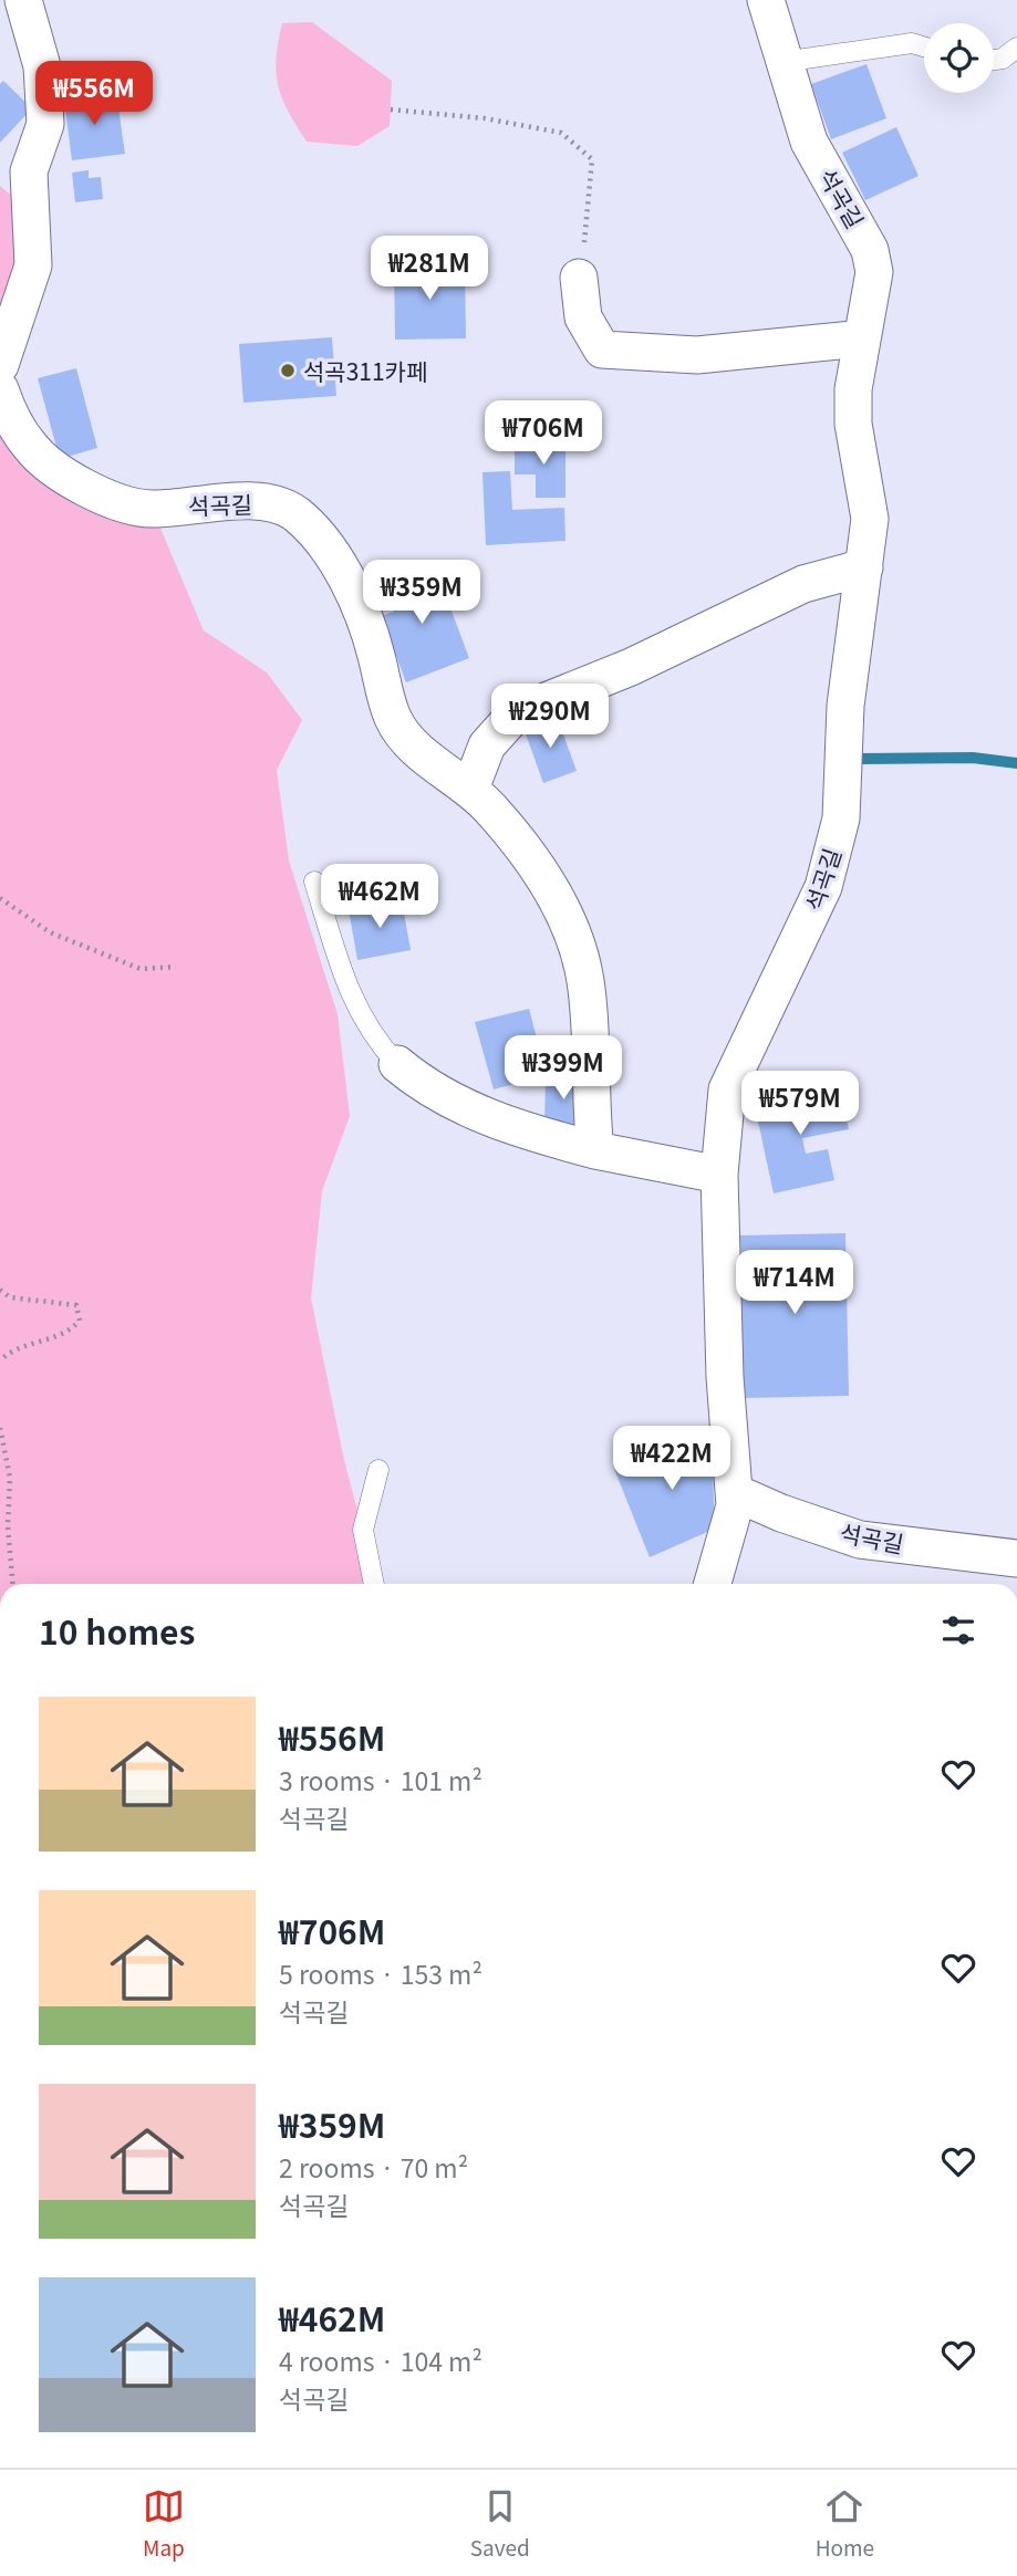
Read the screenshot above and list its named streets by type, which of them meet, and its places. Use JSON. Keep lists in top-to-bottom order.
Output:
{
  "streets": {
    "street": ["석곡길"]
  },
  "places": ["석곡311카페"],
  "page": {
    "price": [
      "₩556M",
      "₩281M",
      "₩706M",
      "₩359M",
      "₩290M",
      "₩462M",
      "₩399M",
      "₩579M",
      "₩714M",
      "₩422M"
    ],
    "heading": "10 homes",
    "list": [
      {
        "name": "₩556M",
        "note": "3 rooms · 101 m² · 석곡길"
      },
      {
        "name": "₩706M",
        "note": "5 rooms · 153 m² · 석곡길"
      },
      {
        "name": "₩359M",
        "note": "2 rooms · 70 m² · 석곡길"
      },
      {
        "name": "₩462M",
        "note": "4 rooms · 104 m² · 석곡길"
      }
    ],
    "tabs": ["Map", "Saved", "Home"]
  }
}
